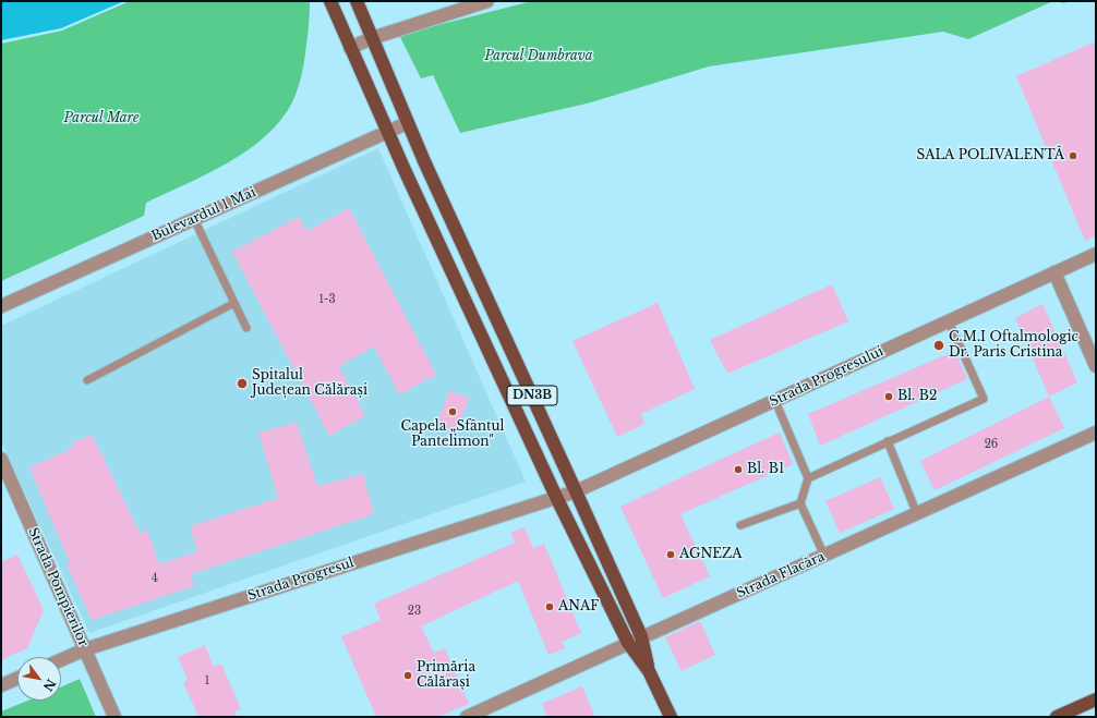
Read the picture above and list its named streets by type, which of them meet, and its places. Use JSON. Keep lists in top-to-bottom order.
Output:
{
  "streets": {
    "main road": ["DN3B"],
    "street": [
      "Bulevardul 1 Mai",
      "Strada Progresului",
      "Strada Flacăra",
      "Strada Progresul",
      "Strada Pompierilor"
    ]
  },
  "crossings": [
    ["Bulevardul 1 Mai", "DN3B"],
    ["Strada Progresului", "DN3B"],
    ["Strada Progresului", "Strada Progresul"],
    ["DN3B", "Strada Flacăra"],
    ["DN3B", "Strada Progresul"],
    ["Strada Progresul", "Strada Pompierilor"]
  ],
  "parks": ["Parcul Dumbrava", "Parcul Mare"],
  "places": [
    "SALA POLIVALENTĂ",
    "C.M.I Oftalmologic Dr. Paris Cristina",
    "Spitalul Județean Călărași",
    "Bl. B2",
    "Capela „Sfântul Pantelimon\"",
    "Bl. B1",
    "AGNEZA",
    "ANAF",
    "Primăria Călărași"
  ],
  "house_numbers": [
    "1-3",
    "26",
    "4",
    "23",
    "1"
  ],
  "north": "bottom right"
}
